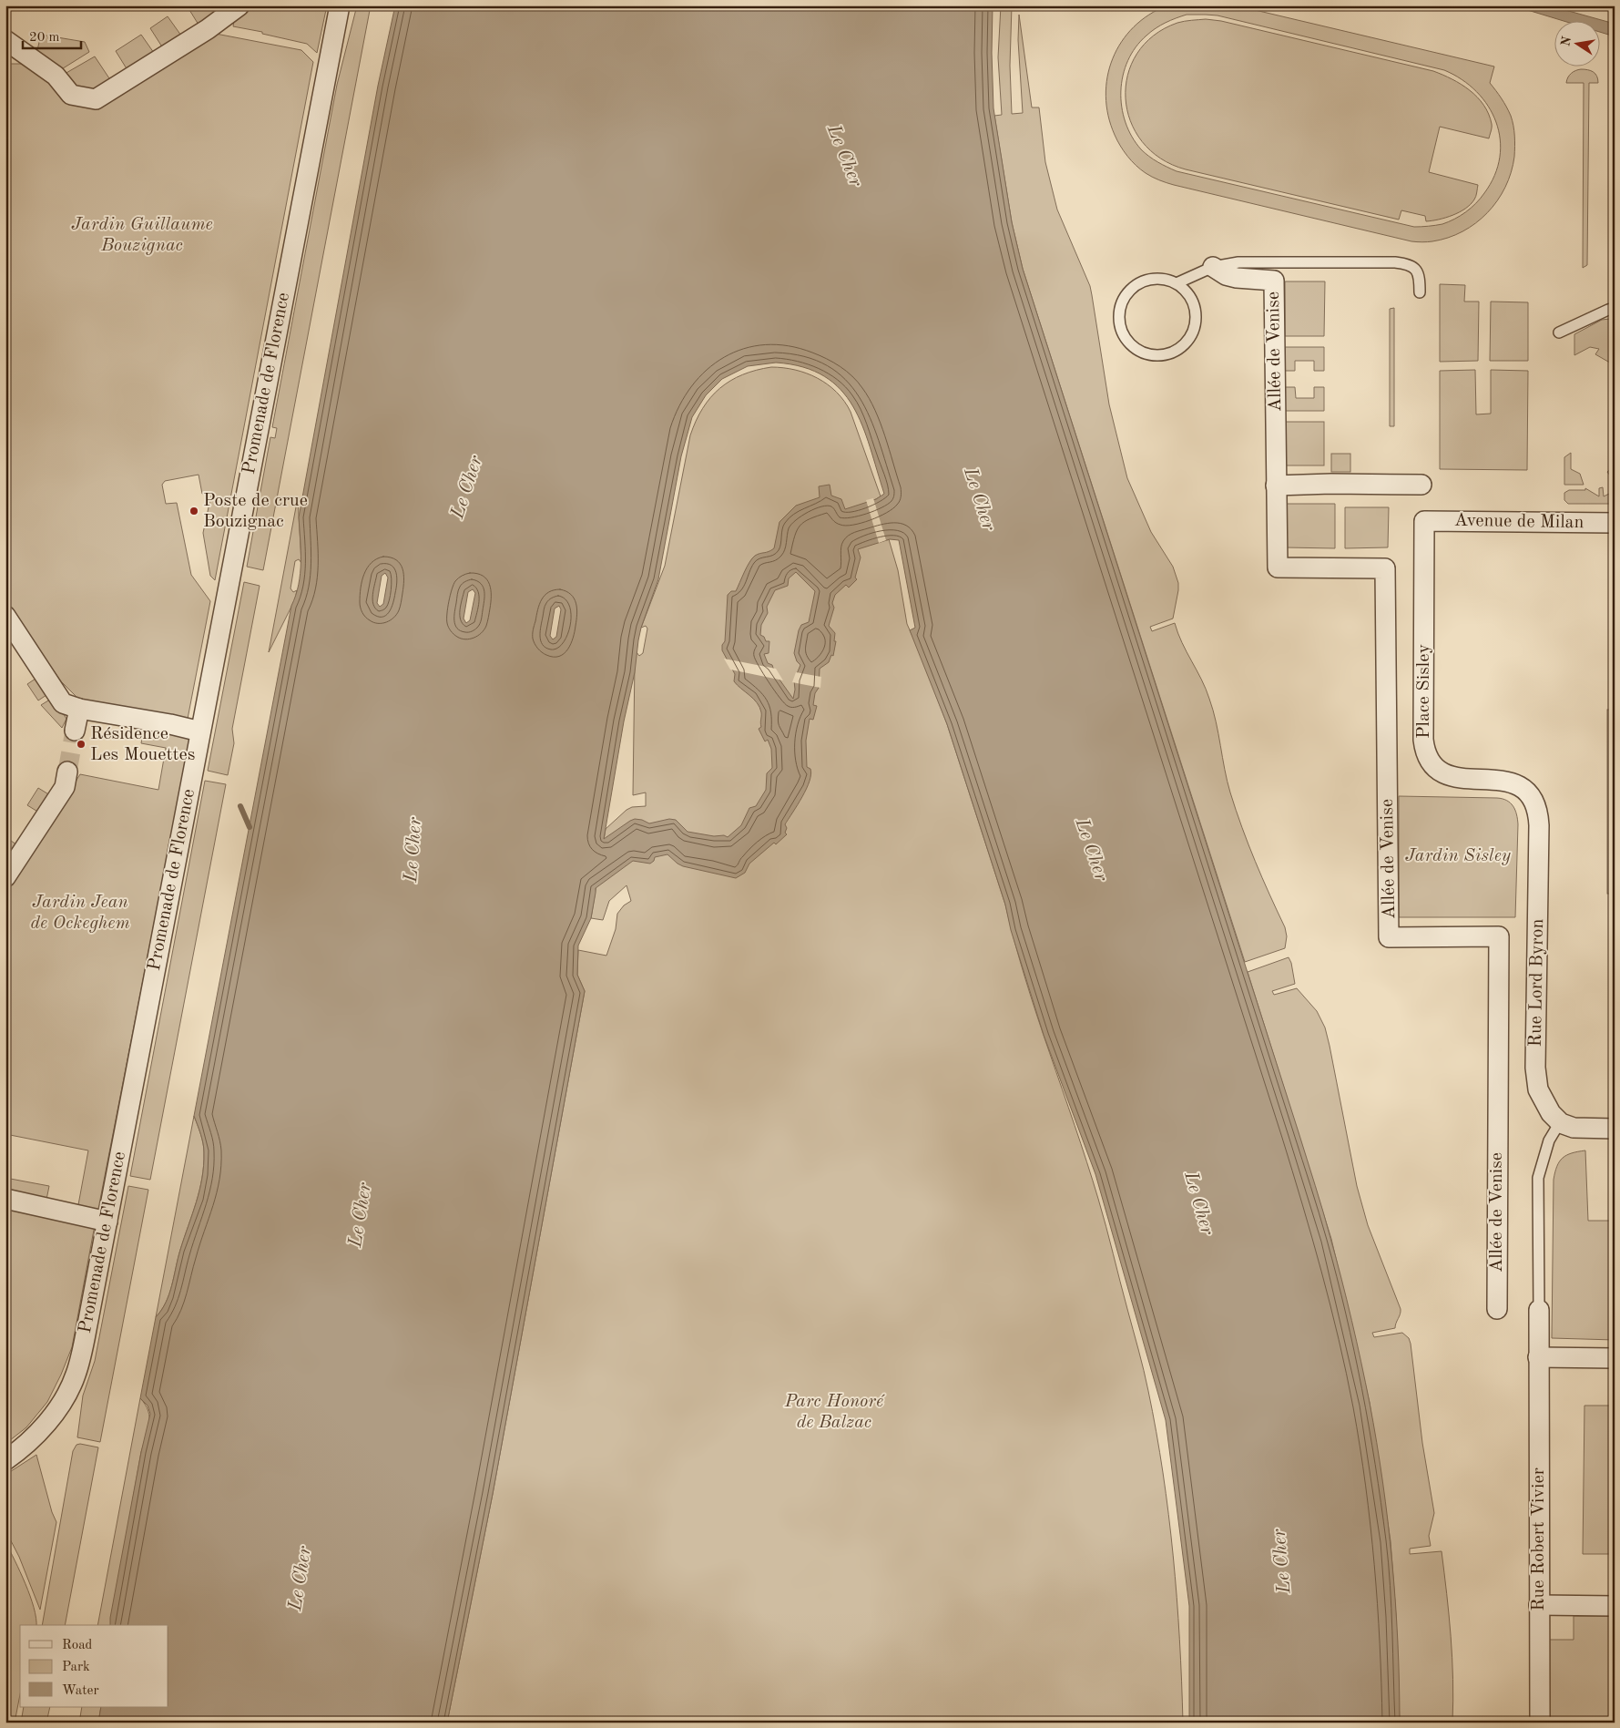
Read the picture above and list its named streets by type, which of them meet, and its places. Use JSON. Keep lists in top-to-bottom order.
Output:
{
  "streets": {
    "street": [
      "Allée de Venise",
      "Promenade de Florence",
      "Avenue de Milan",
      "Place Sisley",
      "Rue Lord Byron",
      "Rue Robert Vivier"
    ]
  },
  "crossings": [
    ["Avenue de Milan", "Place Sisley"],
    ["Place Sisley", "Rue Lord Byron"],
    ["Rue Lord Byron", "Rue Robert Vivier"]
  ],
  "water": ["Le Cher"],
  "parks": [
    "Jardin Guillaume Bouzignac",
    "Jardin Sisley",
    "Jardin Jean de Ockeghem",
    "Parc Honoré de Balzac"
  ],
  "places": ["Poste de crue Bouzignac", "Résidence Les Mouettes"],
  "legend": ["Road", "Park", "Water"],
  "scale_bar": "20 m",
  "north": "left"
}
